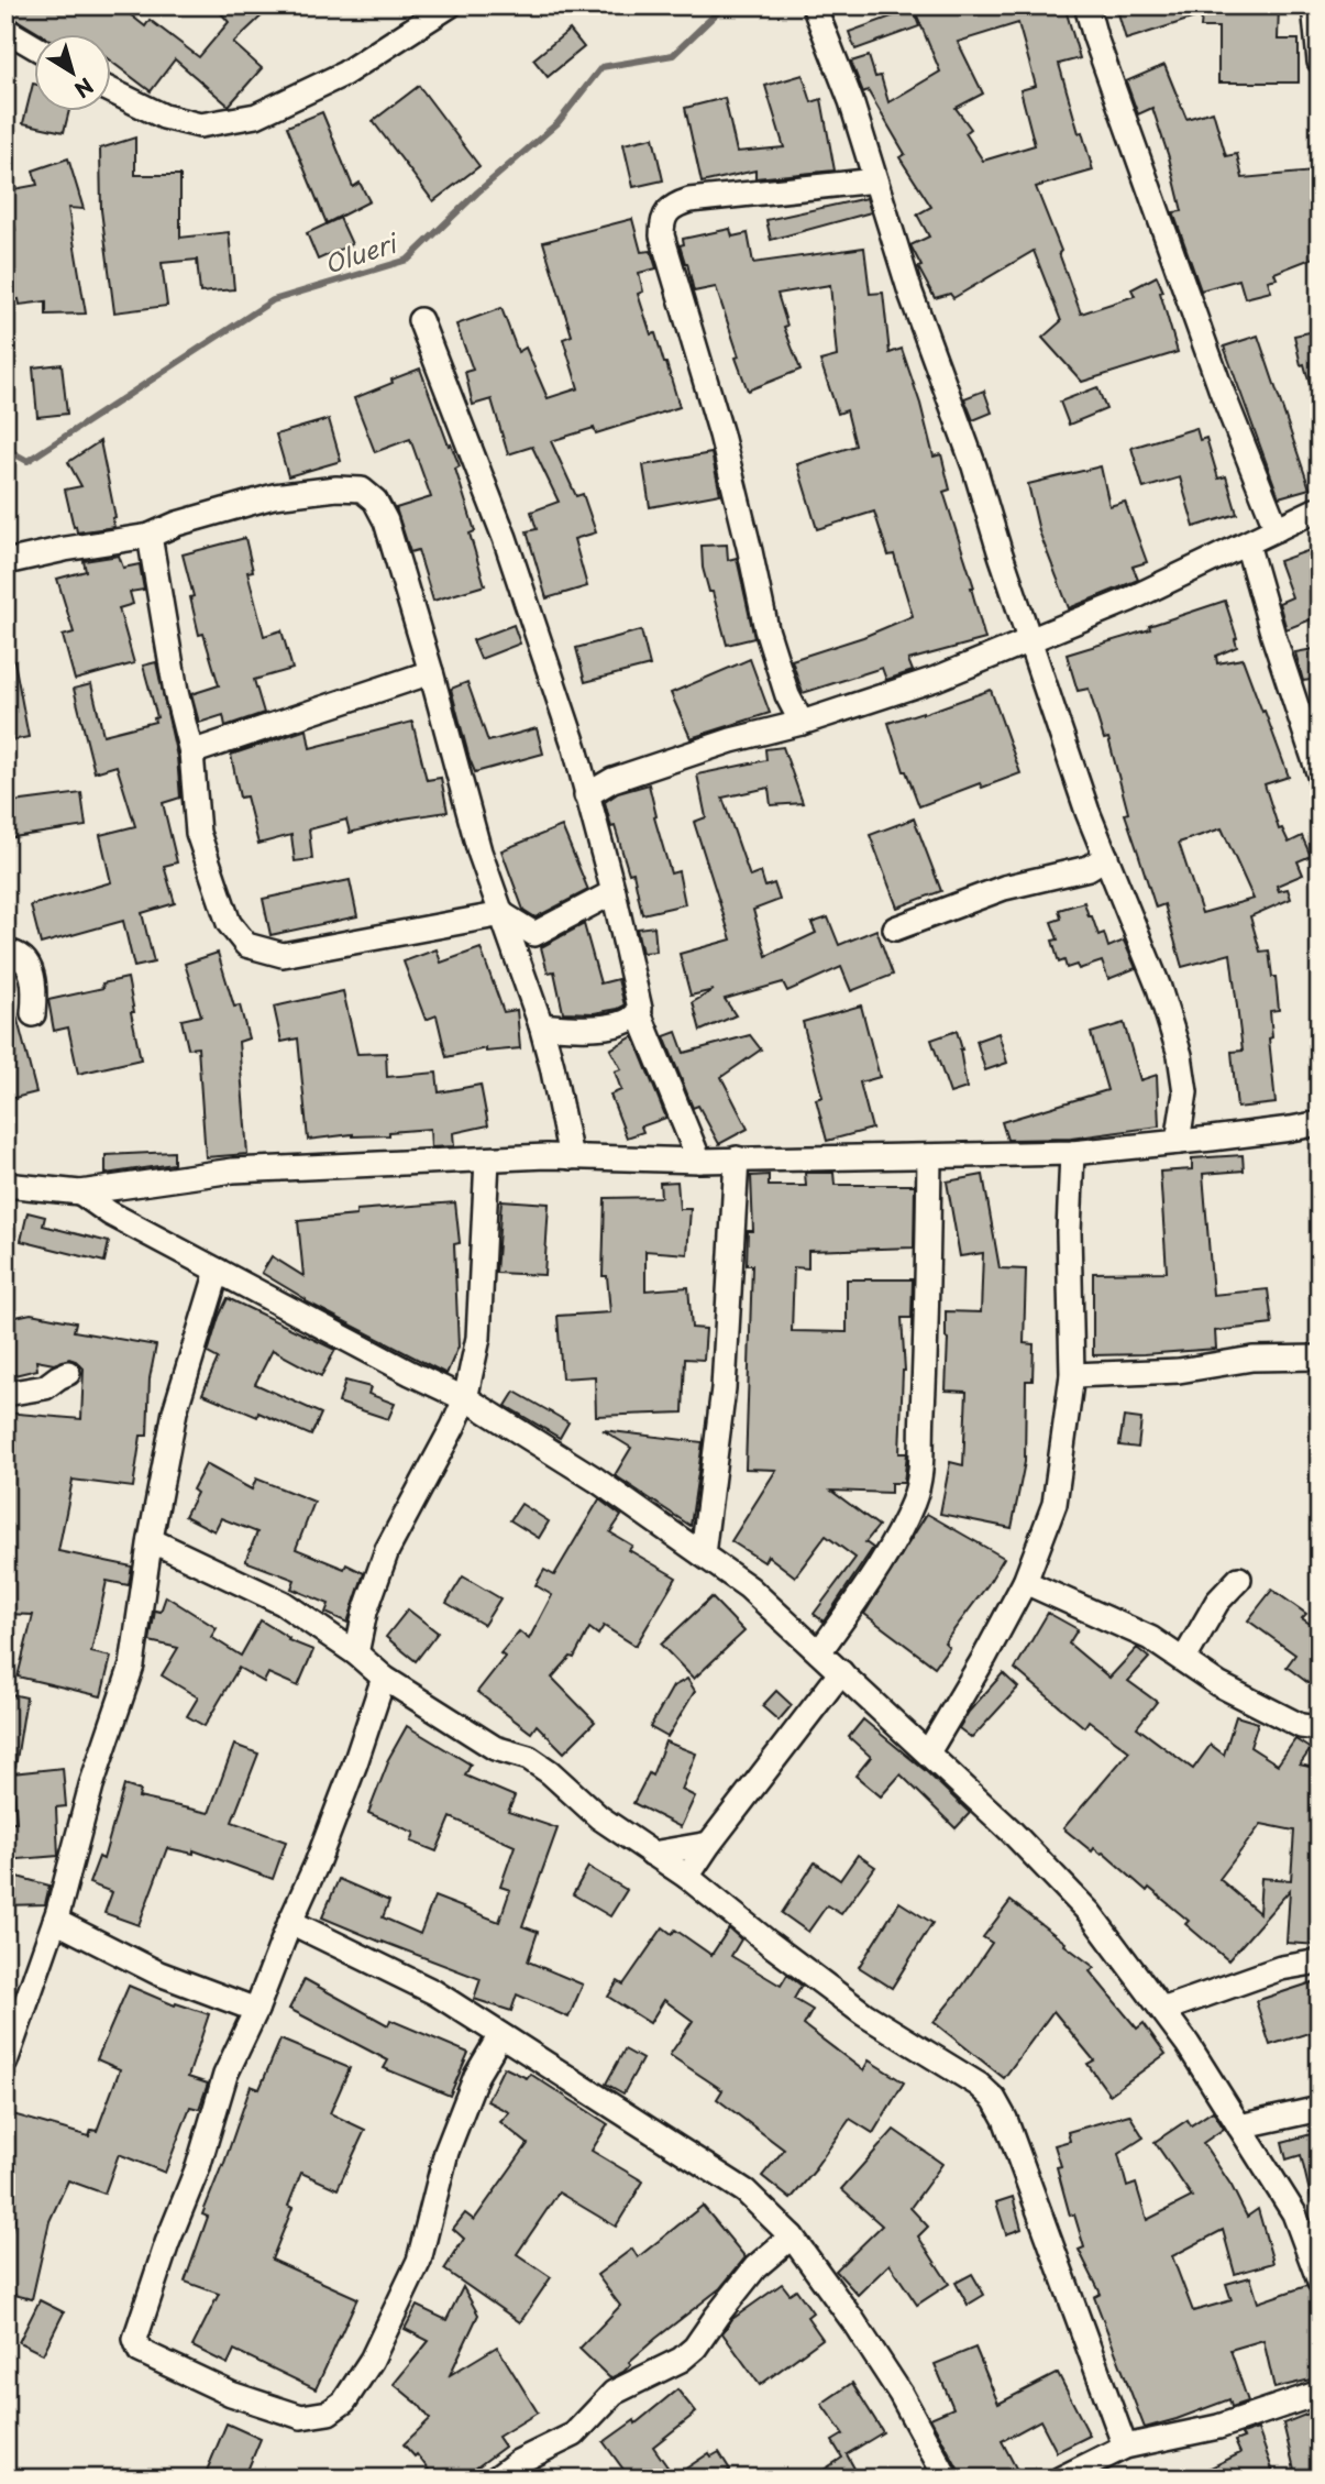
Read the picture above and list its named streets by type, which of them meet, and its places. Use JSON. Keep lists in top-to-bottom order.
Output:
{
  "water": ["Olueri"],
  "north": "bottom right"
}
